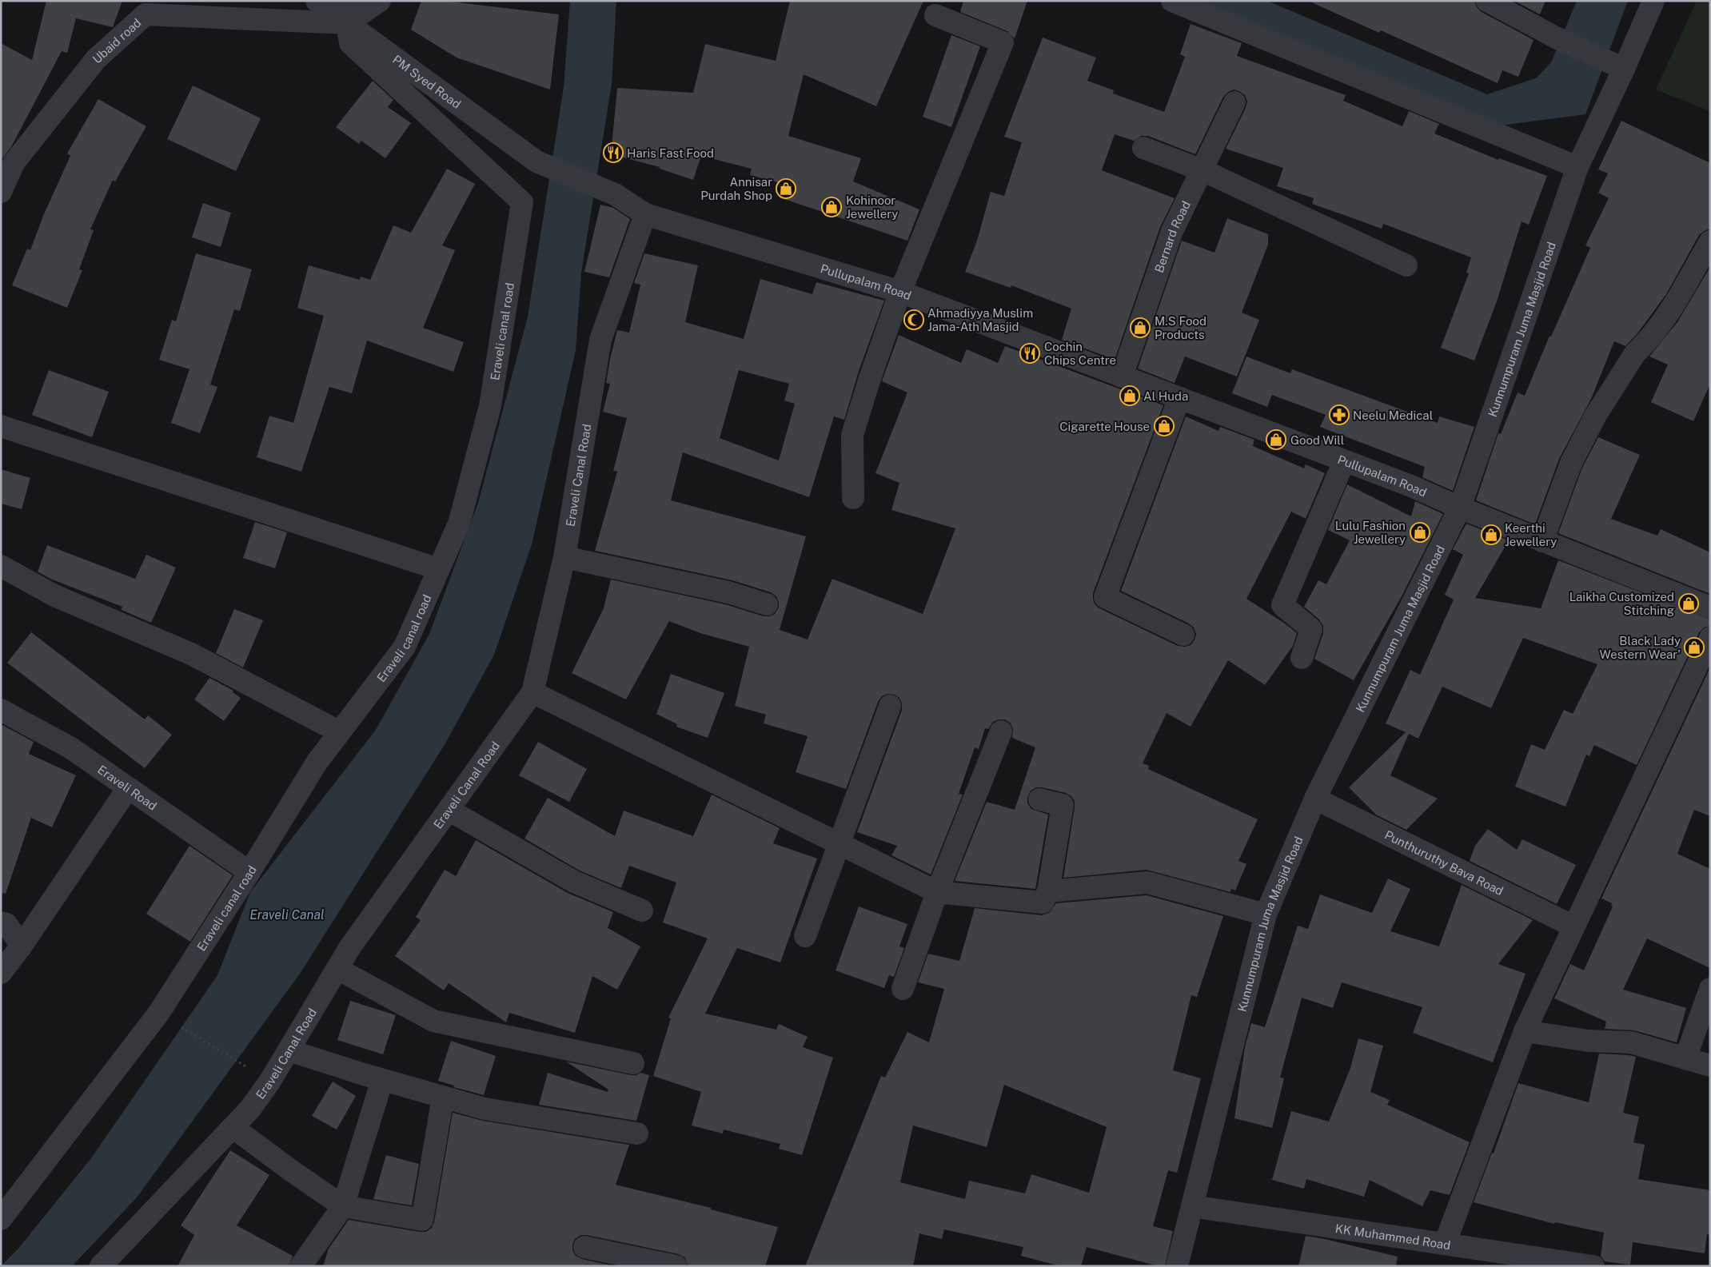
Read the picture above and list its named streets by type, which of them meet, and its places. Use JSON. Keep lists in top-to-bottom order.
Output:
{
  "streets": {
    "street": [
      "Ubaid road",
      "PM Syed Road",
      "Bernard Road",
      "Pullupalam Road",
      "Kunnumpuram Juma Masjid Road",
      "Eraveli canal road",
      "Eraveli Canal Road",
      "Eraveli Road",
      "Punthuruthy Bava Road",
      "KK Muhammed Road"
    ]
  },
  "crossings": [
    ["Ubaid road", "PM Syed Road"],
    ["Ubaid road", "Eraveli canal road"],
    ["PM Syed Road", "Pullupalam Road"],
    ["PM Syed Road", "Eraveli canal road"],
    ["Bernard Road", "Pullupalam Road"],
    ["Pullupalam Road", "Kunnumpuram Juma Masjid Road"],
    ["Pullupalam Road", "Eraveli Canal Road"],
    ["Kunnumpuram Juma Masjid Road", "Punthuruthy Bava Road"],
    ["Kunnumpuram Juma Masjid Road", "KK Muhammed Road"],
    ["Eraveli canal road", "Eraveli Road"]
  ],
  "water": ["Eraveli Canal"],
  "places": {
    "restaurant": ["Haris Fast Food", "Cochin Chips Centre"],
    "shop": [
      "Annisar Purdah Shop",
      "Kohinoor Jewellery",
      "M.S Food Products",
      "Al Huda",
      "Cigarette House",
      "Good Will",
      "Lulu Fashion Jewellery",
      "Keerthi Jewellery",
      "Laikha Customized Stitching",
      "Black Lady Western Wear'"
    ],
    "mosque": ["Ahmadiyya Muslim Jama-Ath Masjid"],
    "pharmacy": ["Neelu Medical"]
  }
}
